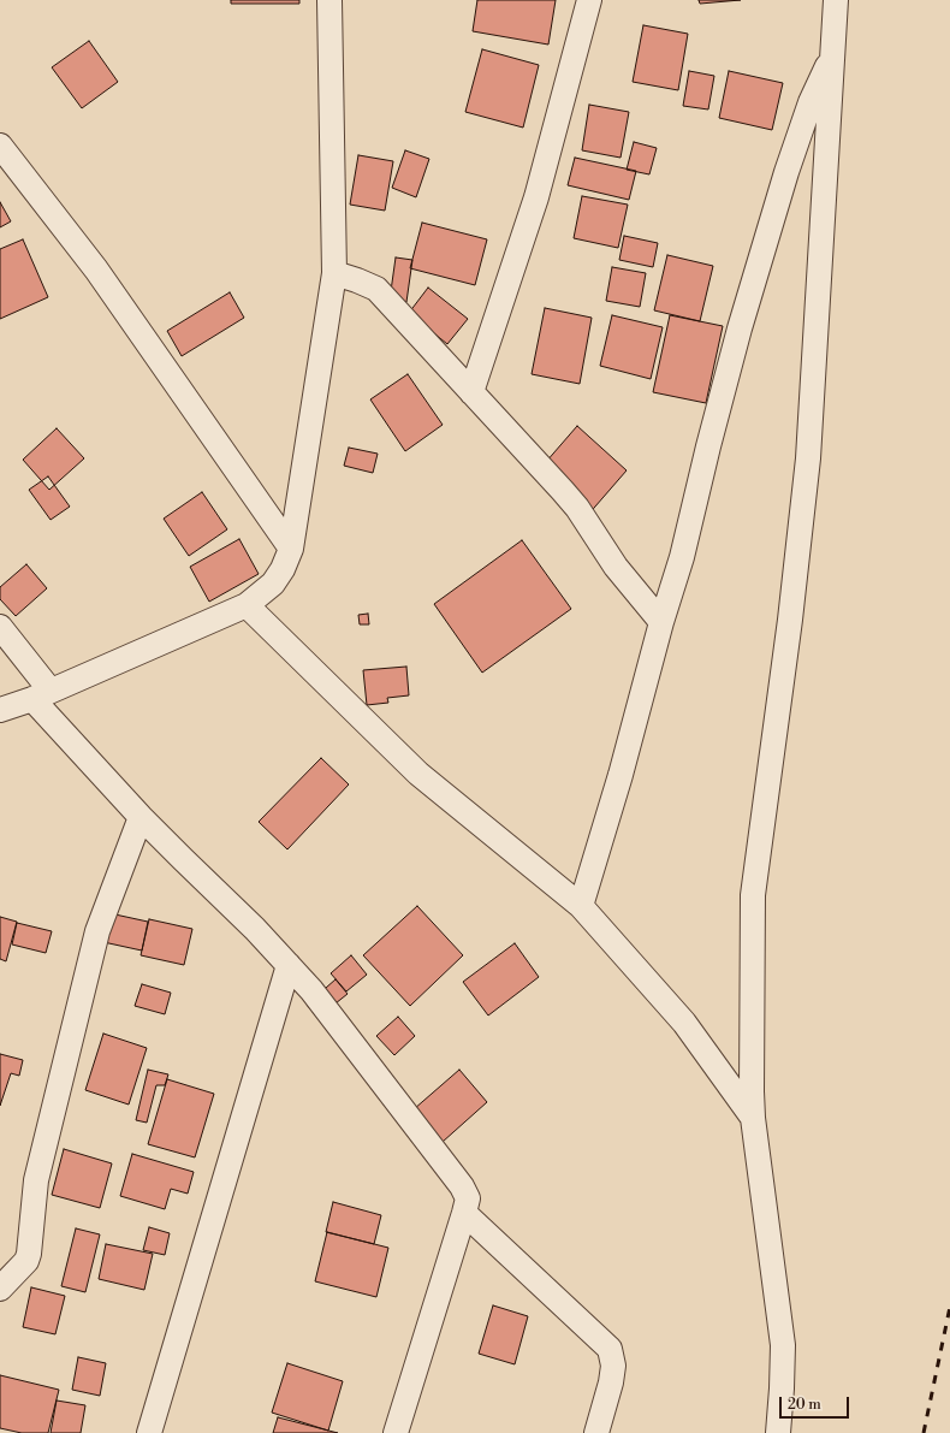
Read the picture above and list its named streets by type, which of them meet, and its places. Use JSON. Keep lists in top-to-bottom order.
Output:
{
  "scale_bar": "20 m"
}
